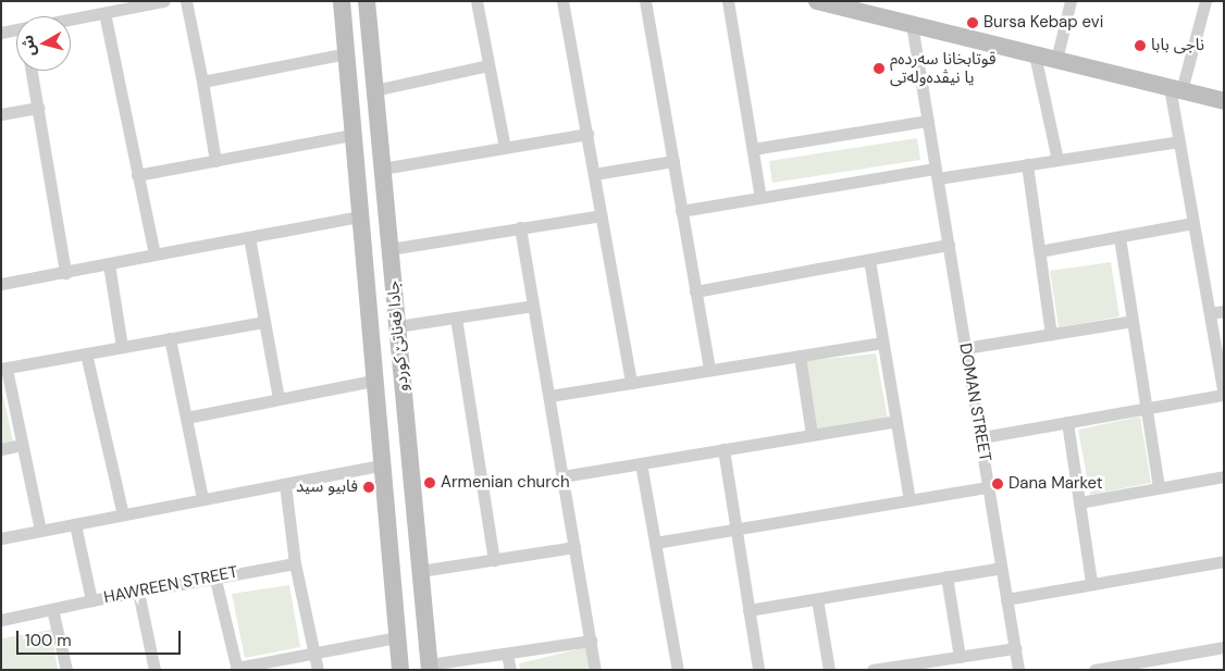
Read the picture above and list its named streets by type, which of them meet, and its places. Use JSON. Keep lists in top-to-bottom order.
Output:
{
  "streets": {
    "street": ["جادا قەناتێ کوردو", "DOMAN STREET", "HAWREEN STREET"]
  },
  "places": [
    "Bursa Kebap evi",
    "ناجى بابا",
    "قوتابخانا سەردەم یا نیڤدەولەتی",
    "Armenian church",
    "Dana Market",
    "فابيو سيد"
  ],
  "scale_bar": "100 m",
  "north": "left"
}
